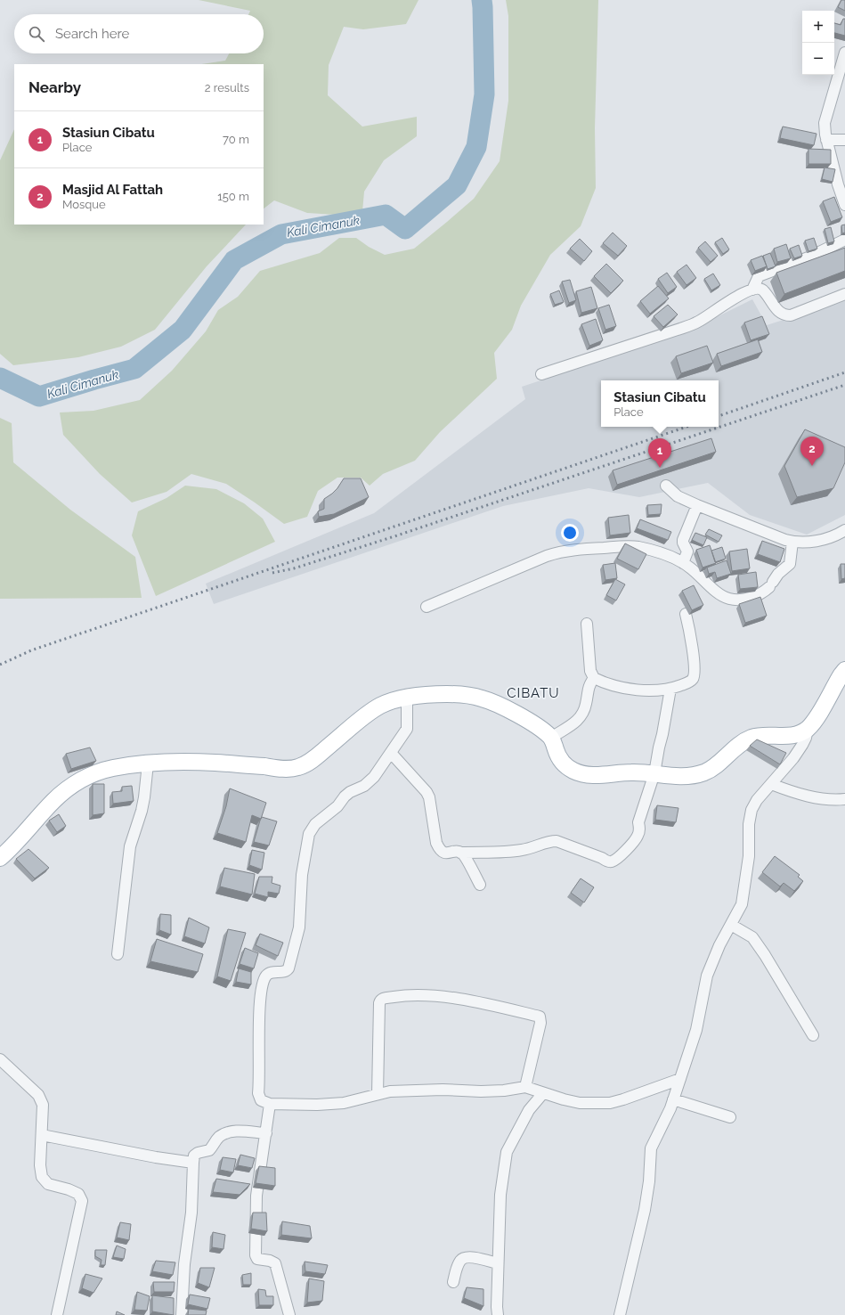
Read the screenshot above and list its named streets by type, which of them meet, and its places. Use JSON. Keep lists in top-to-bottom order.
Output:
{
  "districts": ["CIBATU"],
  "water": ["Kali Cimanuk"],
  "page": {
    "map_buttons": ["+", "−"],
    "search": "Search here",
    "heading": ["Nearby", "2 results"],
    "list": [
      {
        "mark": "1",
        "name": "Stasiun Cibatu",
        "note": "Place",
        "value": "70 m"
      },
      {
        "mark": "2",
        "name": "Masjid Al Fattah",
        "note": "Mosque",
        "value": "150 m"
      }
    ],
    "popup": ["Stasiun Cibatu", "Place"],
    "pins": ["2", "1"]
  }
}
